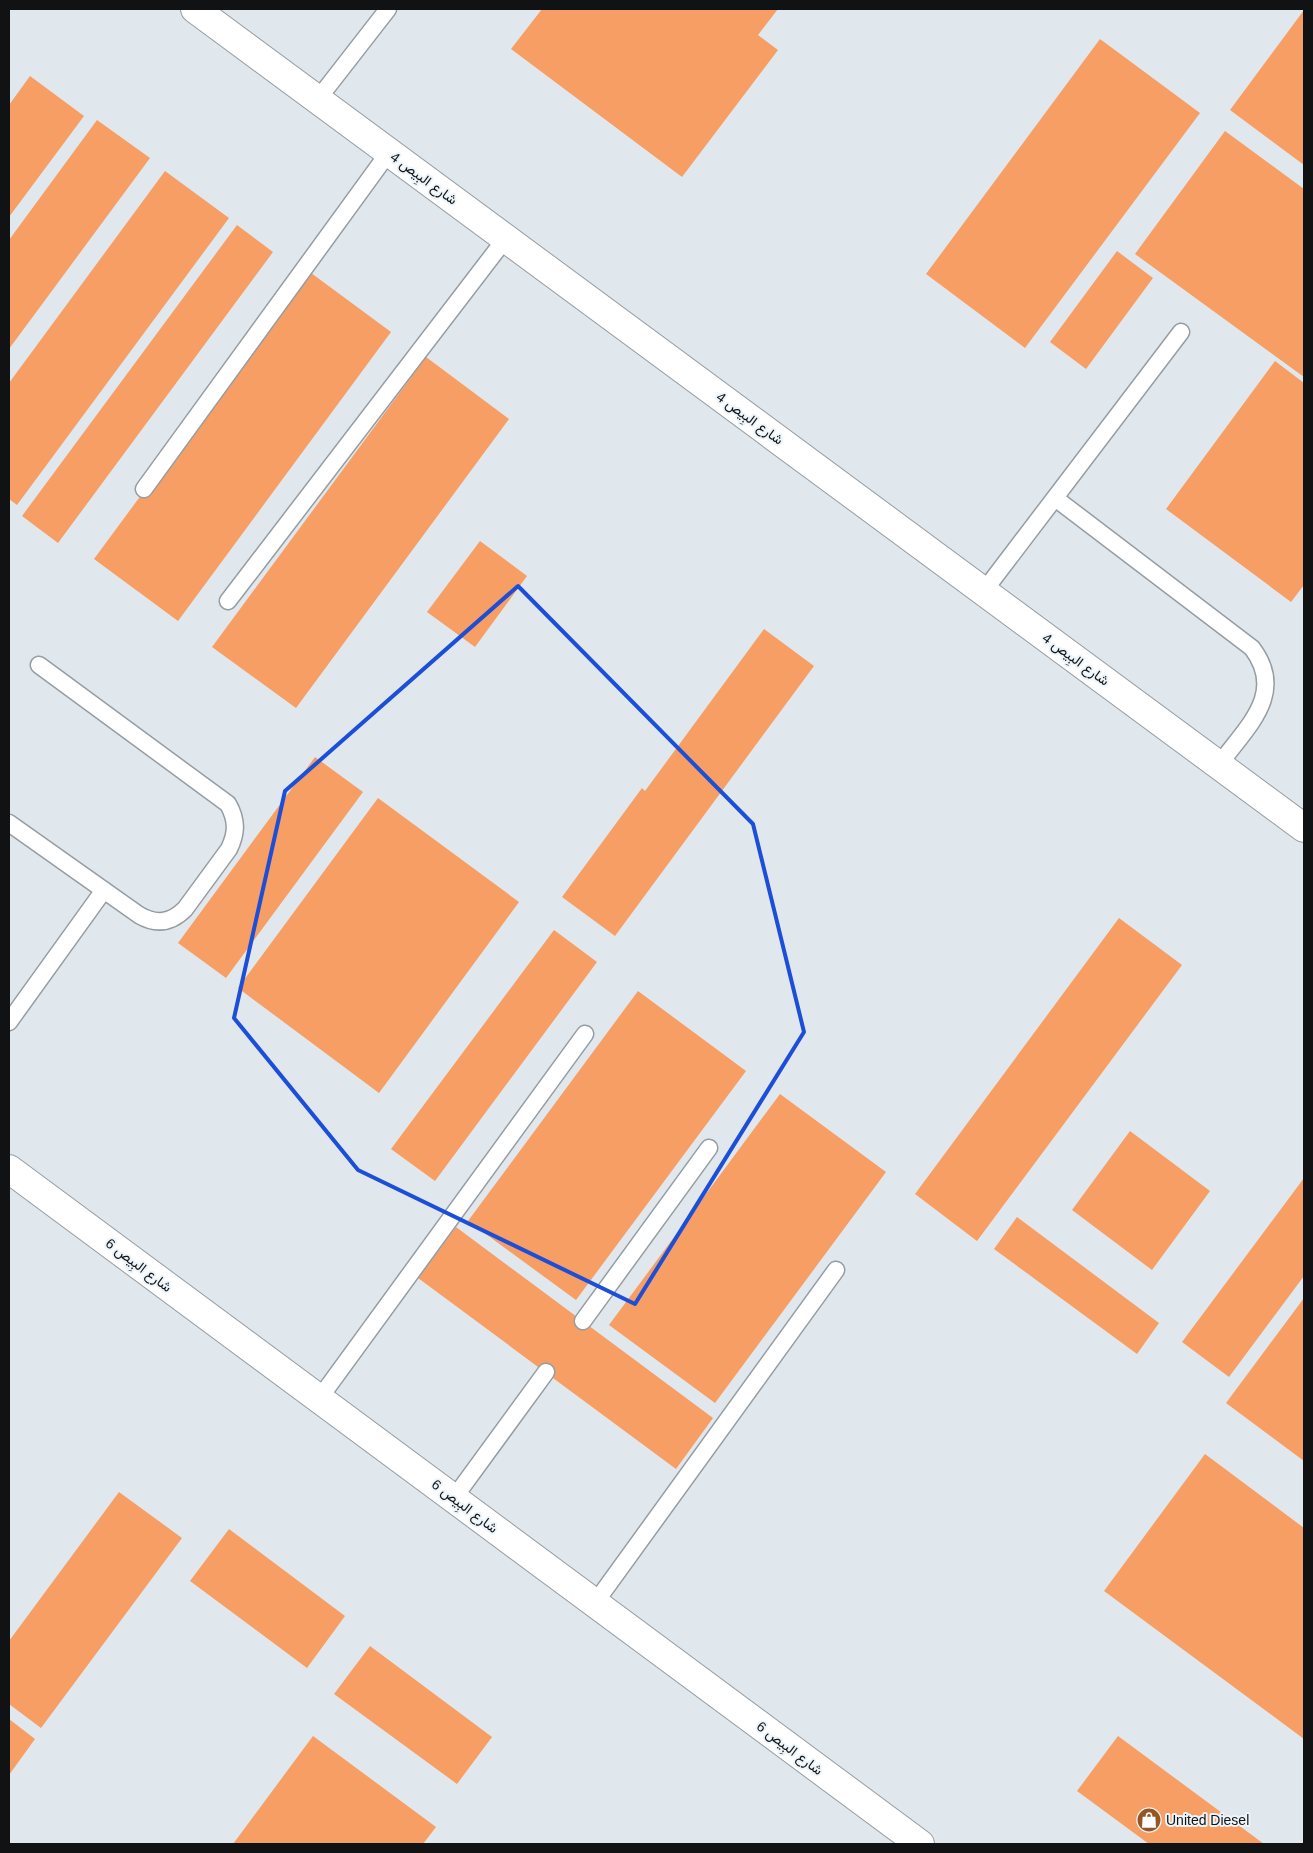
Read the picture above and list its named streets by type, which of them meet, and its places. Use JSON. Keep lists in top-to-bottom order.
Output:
{
  "streets": {
    "street": ["شارع البِيص 4", "شارع البِيص 6"]
  },
  "places": {
    "shop": ["United Diesel"]
  }
}
